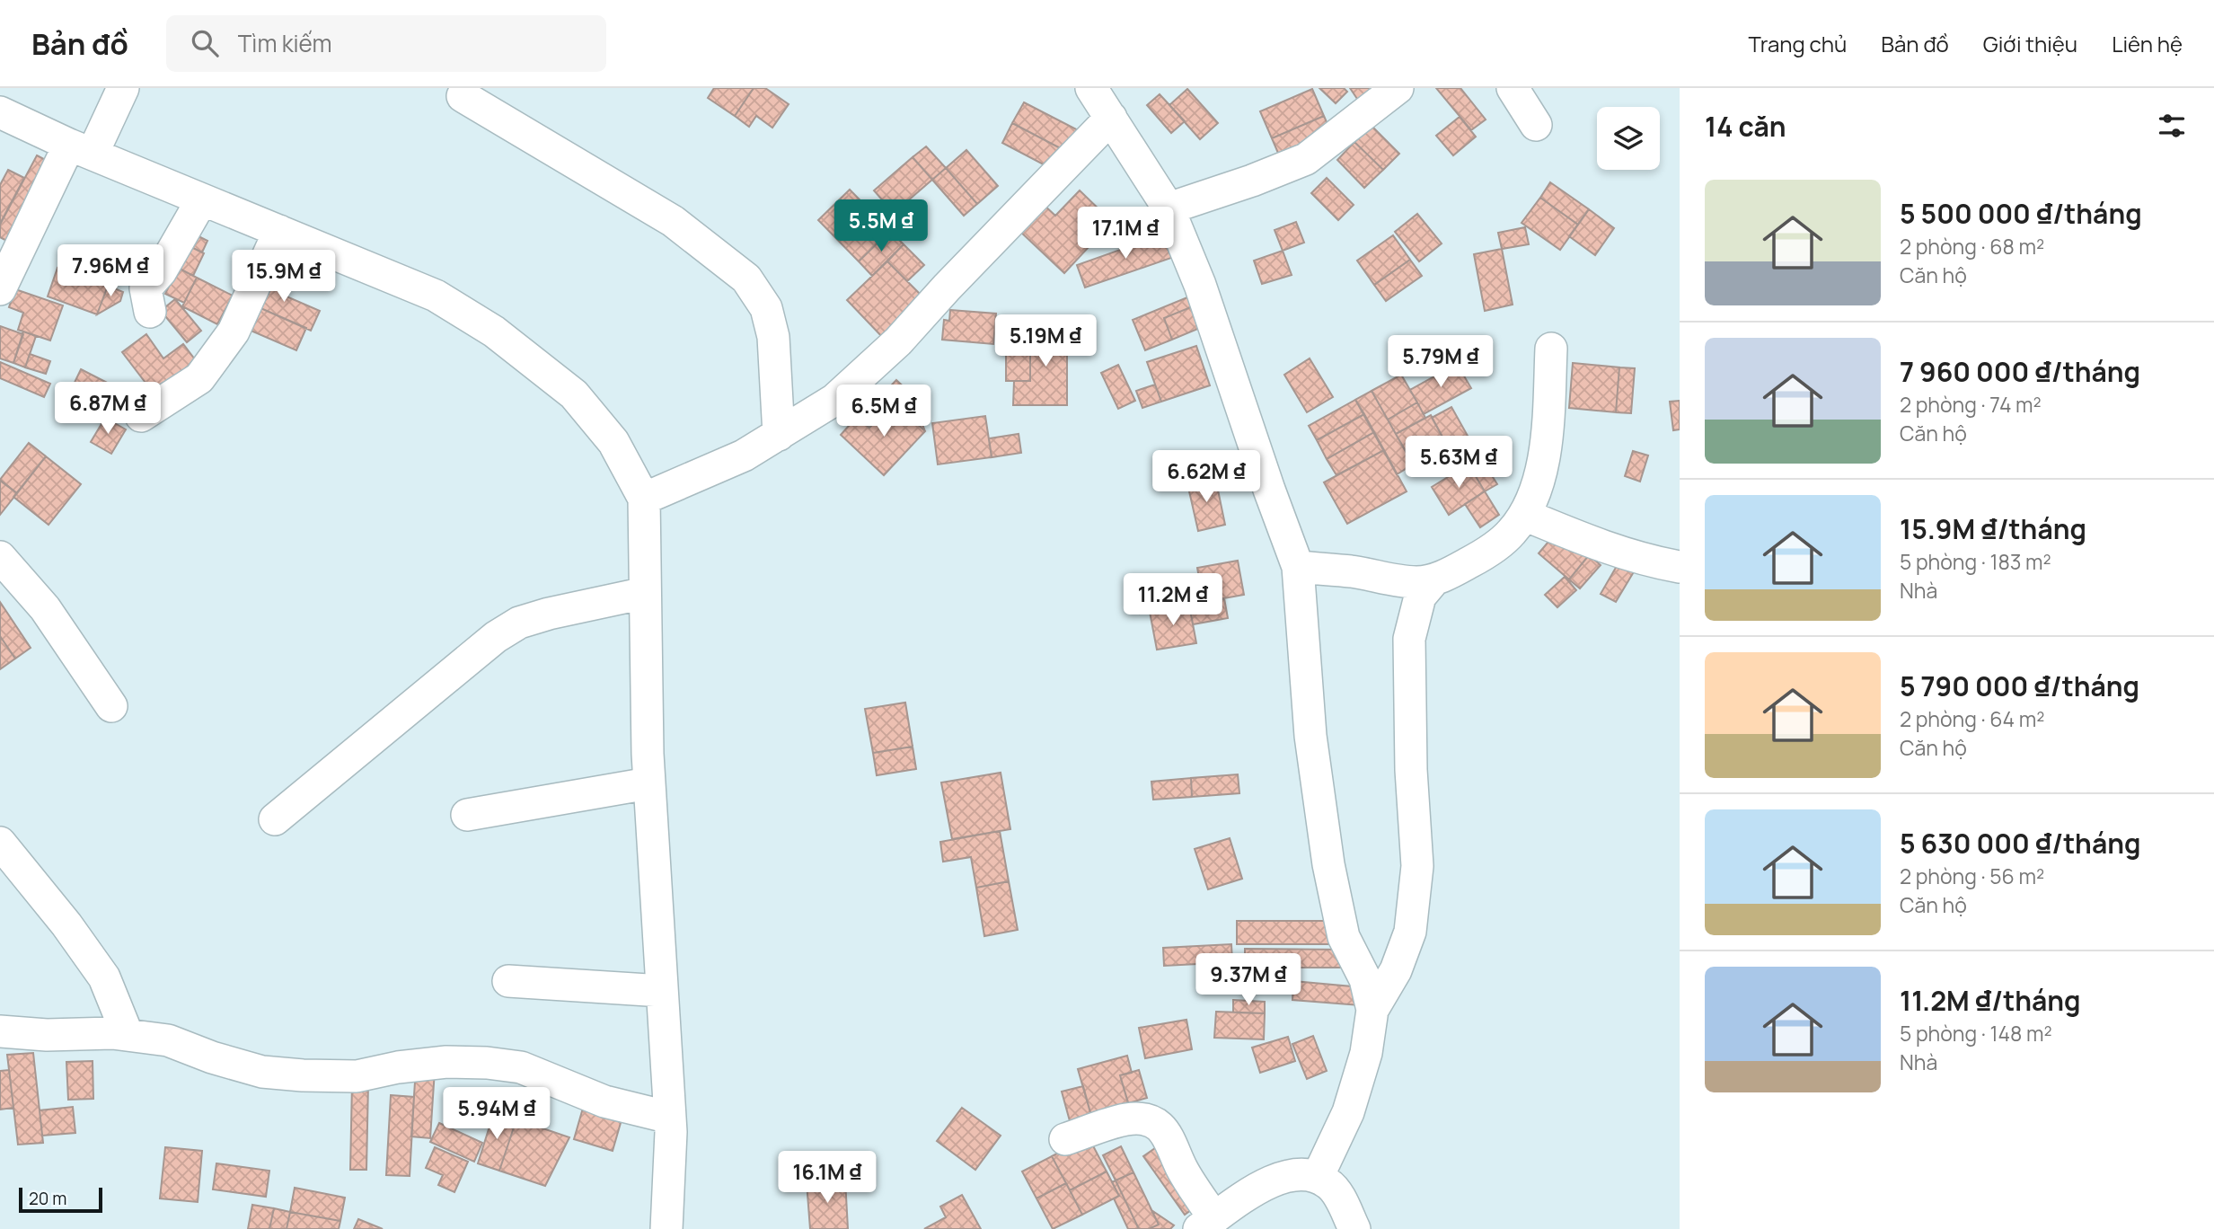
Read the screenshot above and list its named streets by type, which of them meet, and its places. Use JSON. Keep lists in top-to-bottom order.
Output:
{
  "scale_bar": "20 m",
  "page": {
    "header": "Bản đồ",
    "search": "Tìm kiếm",
    "nav": [
      "Trang chủ",
      "Bản đồ",
      "Giới thiệu",
      "Liên hệ"
    ],
    "heading": "14 căn",
    "list": [
      {
        "name": "5 500 000 ₫/tháng",
        "note": "2 phòng · 68 m² · Căn hộ"
      },
      {
        "name": "7 960 000 ₫/tháng",
        "note": "2 phòng · 74 m² · Căn hộ"
      },
      {
        "name": "15.9M ₫/tháng",
        "note": "5 phòng · 183 m² · Nhà"
      },
      {
        "name": "5 790 000 ₫/tháng",
        "note": "2 phòng · 64 m² · Căn hộ"
      },
      {
        "name": "5 630 000 ₫/tháng",
        "note": "2 phòng · 56 m² · Căn hộ"
      },
      {
        "name": "11.2M ₫/tháng",
        "note": "5 phòng · 148 m² · Nhà"
      }
    ],
    "price": [
      "5.5M ₫",
      "17.1M ₫",
      "7.96M ₫",
      "15.9M ₫",
      "5.19M ₫",
      "5.79M ₫",
      "6.87M ₫",
      "6.5M ₫",
      "5.63M ₫",
      "6.62M ₫",
      "11.2M ₫",
      "9.37M ₫",
      "5.94M ₫",
      "16.1M ₫"
    ],
    "scale": "20 m"
  }
}
